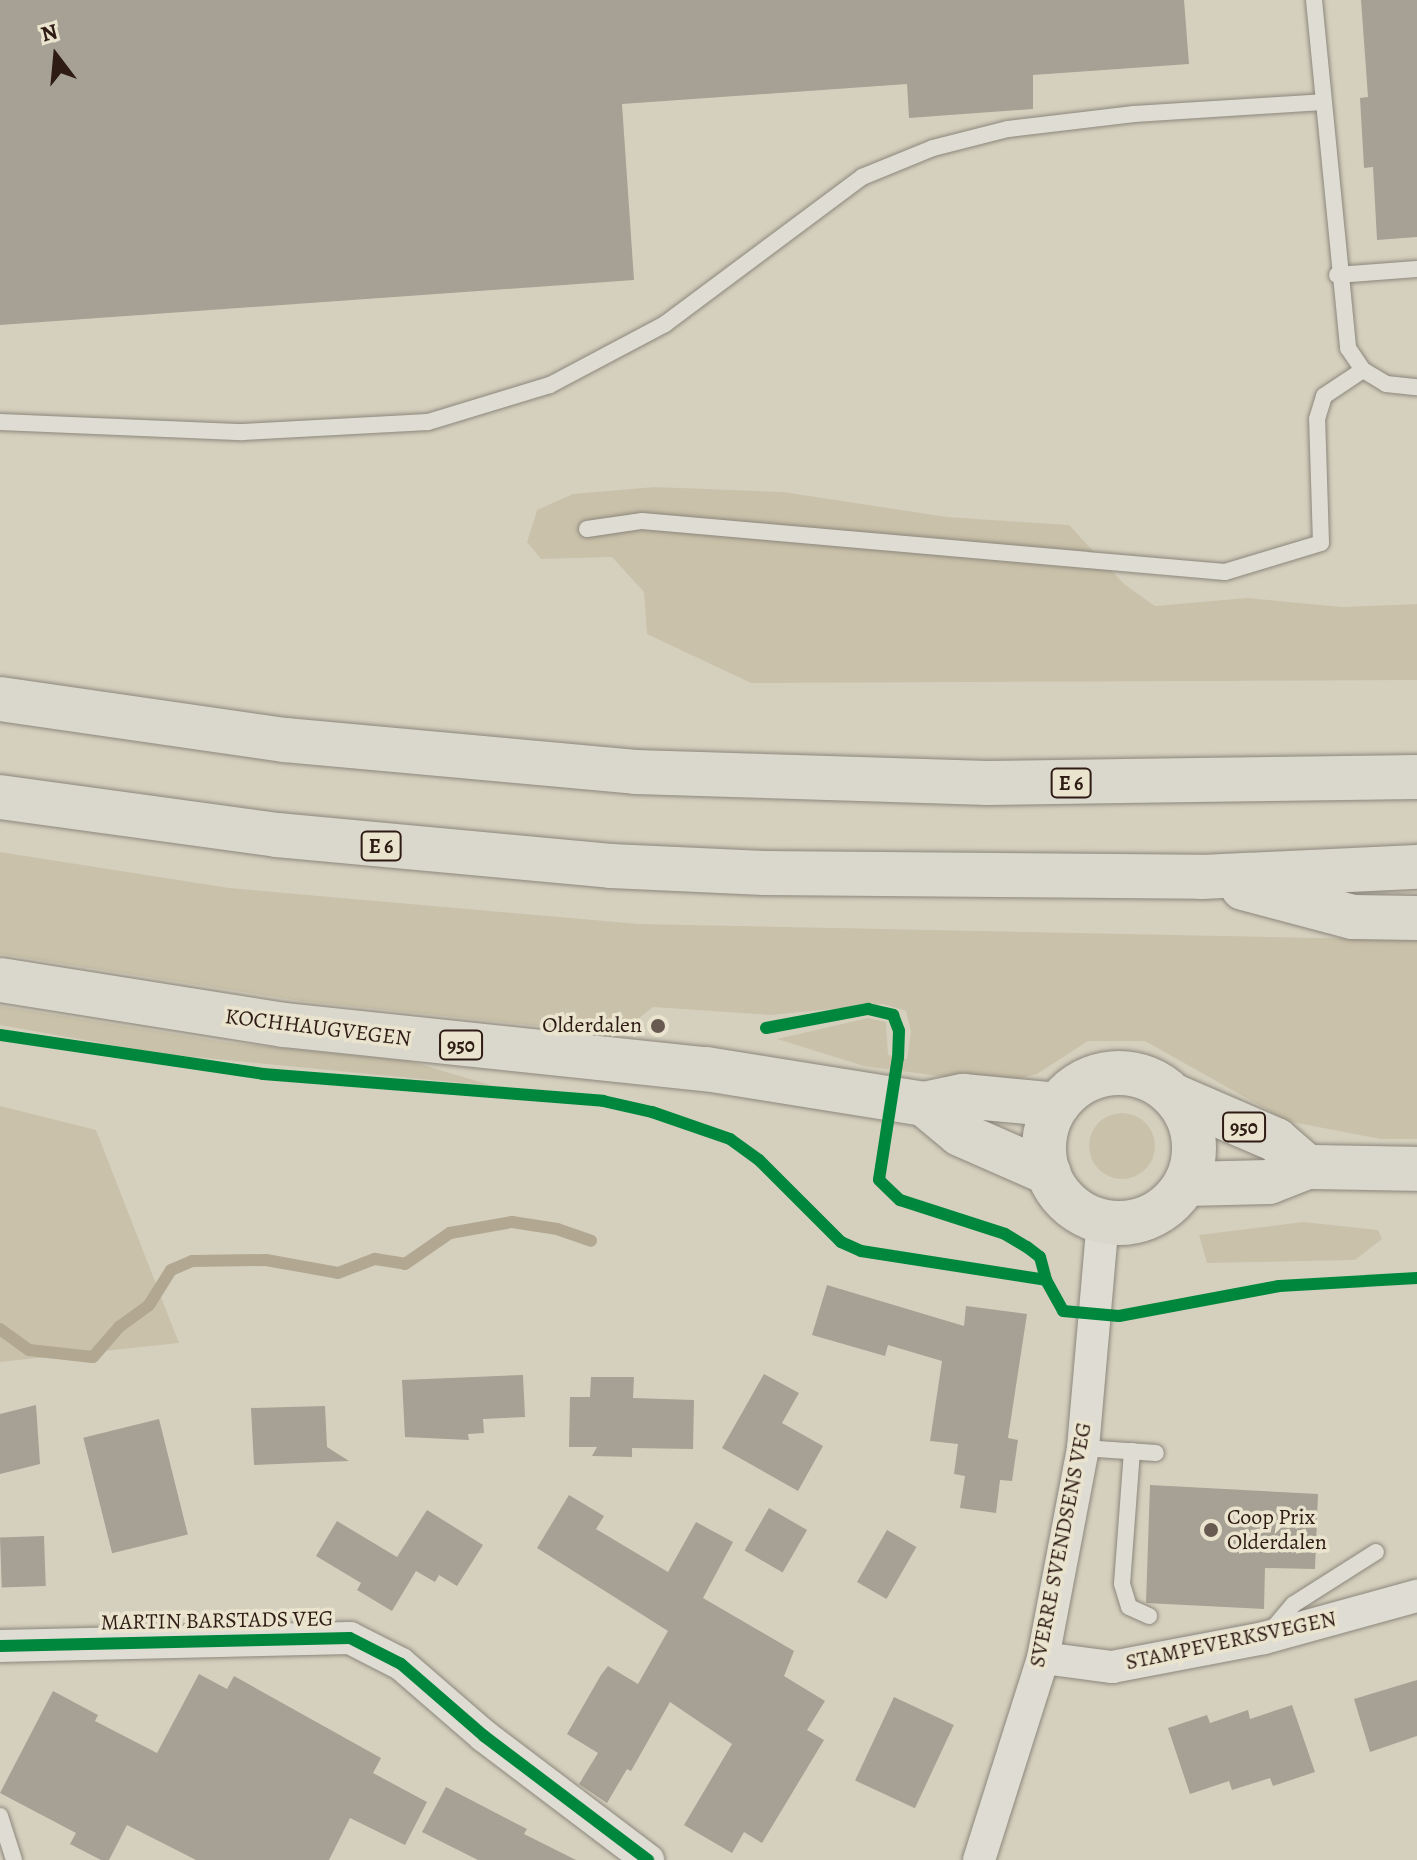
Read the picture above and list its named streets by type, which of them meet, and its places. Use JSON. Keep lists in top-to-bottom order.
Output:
{
  "streets": {
    "main road": ["E 6", "KOCHHAUGVEGEN", "950"],
    "street": ["SVERRE SVENDSENS VEG", "MARTIN BARSTADS VEG", "STAMPEVERKSVEGEN"]
  },
  "crossings": [
    ["KOCHHAUGVEGEN", "950"],
    ["KOCHHAUGVEGEN", "SVERRE SVENDSENS VEG"],
    ["950", "SVERRE SVENDSENS VEG"],
    ["SVERRE SVENDSENS VEG", "STAMPEVERKSVEGEN"]
  ],
  "places": ["Olderdalen", "Coop Prix Olderdalen"],
  "north": "top"
}
